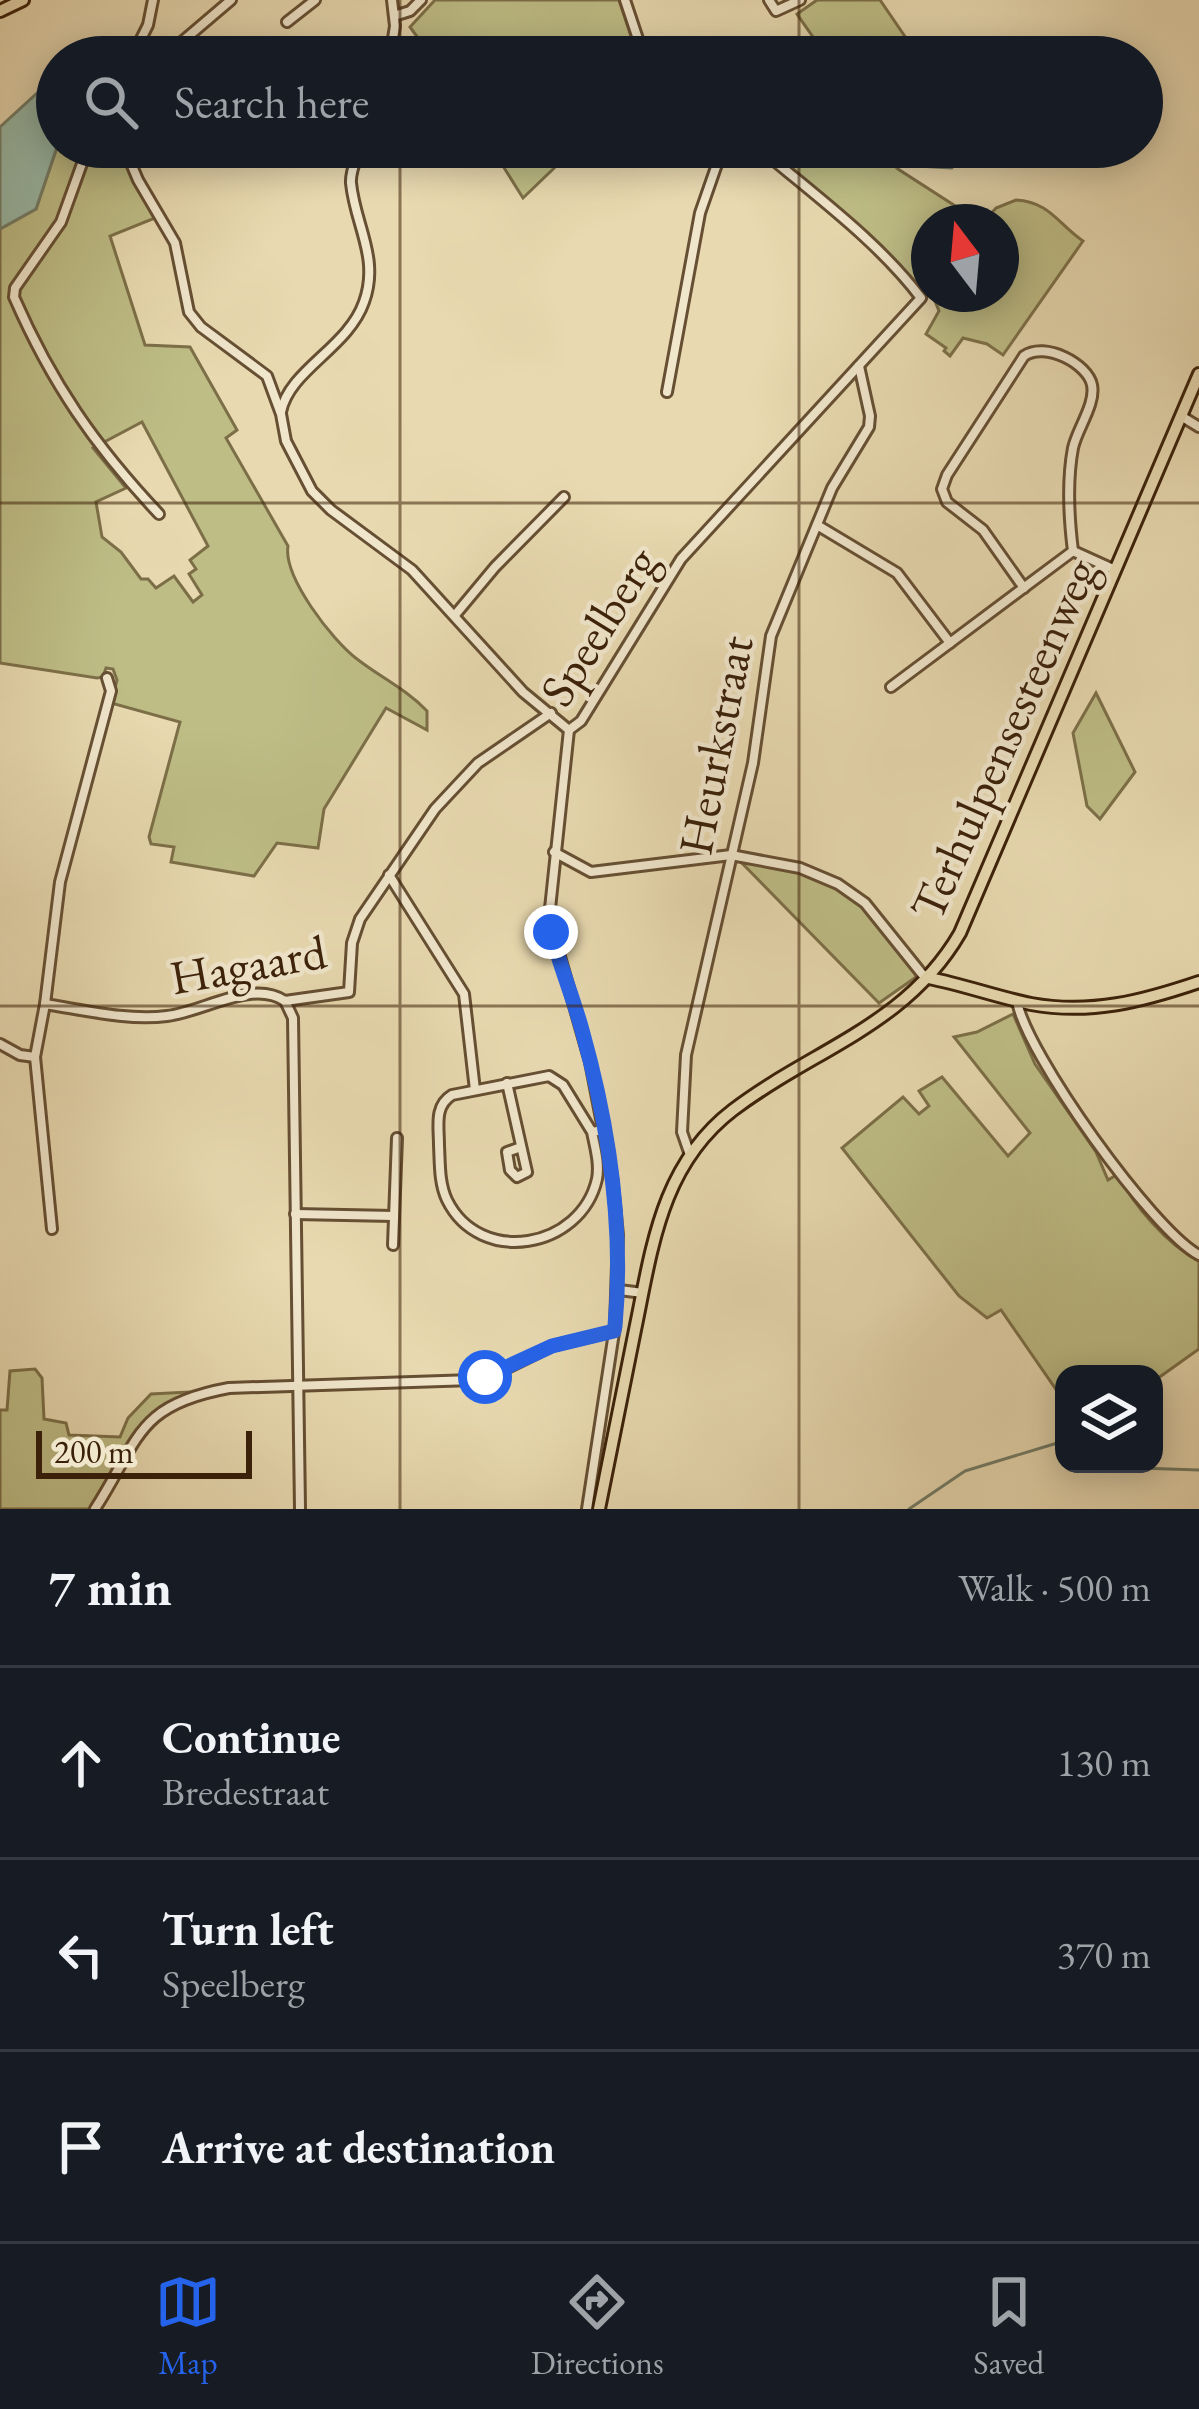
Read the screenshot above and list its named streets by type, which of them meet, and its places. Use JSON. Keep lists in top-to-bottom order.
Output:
{
  "streets": {
    "main road": ["Terhulpensesteenweg"],
    "street": ["Speelberg", "Heurkstraat", "Hagaard"]
  },
  "crossings": [
    ["Speelberg", "Heurkstraat"],
    ["Terhulpensesteenweg", "Heurkstraat"]
  ],
  "scale_bar": "200 m",
  "north": "top",
  "page": {
    "search": "Search here",
    "scale": "200 m",
    "heading": ["7 min", "Walk · 500 m"],
    "list": [
      ["Continue", "Bredestraat", "130 m"],
      ["Turn left", "Speelberg", "370 m"],
      "Arrive at destination"
    ],
    "nav": ["Map", "Directions", "Saved"]
  }
}
